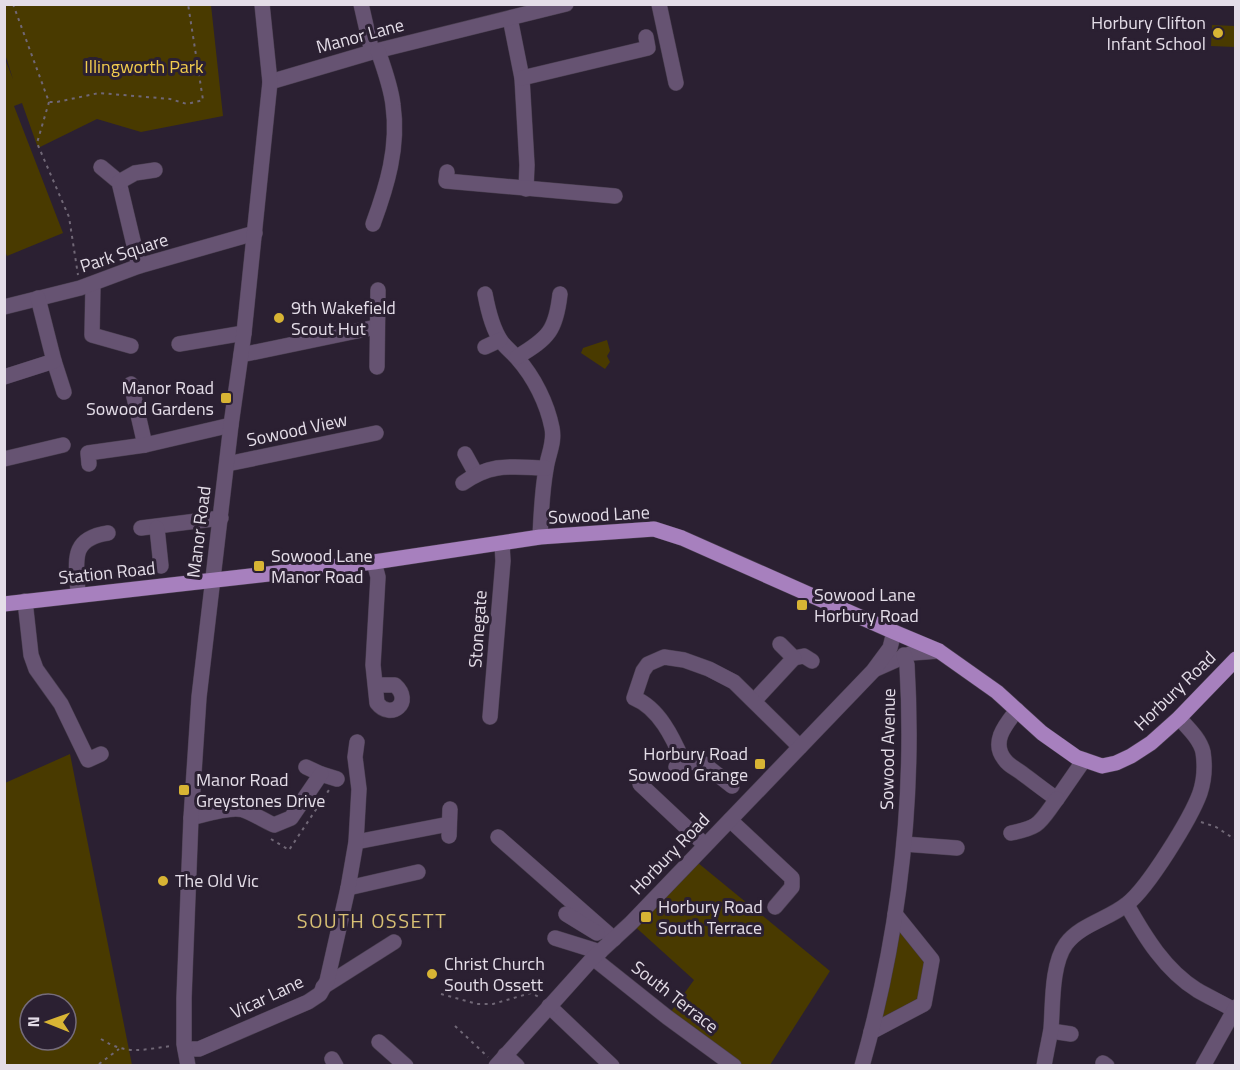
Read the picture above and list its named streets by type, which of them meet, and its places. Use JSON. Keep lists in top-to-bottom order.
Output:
{
  "streets": {
    "main road": ["Sowood Lane", "Station Road", "Horbury Road"],
    "street": [
      "Manor Lane",
      "Park Square",
      "Sowood View",
      "Manor Road",
      "Stonegate",
      "Sowood Avenue",
      "Vicar Lane",
      "South Terrace"
    ]
  },
  "crossings": [
    ["Manor Lane", "Manor Road"],
    ["Park Square", "Manor Road"],
    ["Sowood View", "Manor Road"],
    ["Sowood Lane", "Manor Road"],
    ["Sowood Lane", "Station Road"],
    ["Sowood Lane", "Stonegate"],
    ["Sowood Lane", "Horbury Road"],
    ["Manor Road", "Station Road"],
    ["Manor Road", "Vicar Lane"],
    ["Horbury Road", "Sowood Avenue"],
    ["Horbury Road", "South Terrace"]
  ],
  "districts": ["SOUTH OSSETT"],
  "parks": ["Illingworth Park"],
  "places": {
    "other": [
      "Horbury Clifton Infant School",
      "9th Wakefield Scout Hut",
      "The Old Vic",
      "Christ Church South Ossett"
    ],
    "transit": [
      "Manor Road Sowood Gardens",
      "Sowood Lane Manor Road",
      "Sowood Lane Horbury Road",
      "Horbury Road Sowood Grange",
      "Manor Road Greystones Drive",
      "Horbury Road South Terrace"
    ]
  },
  "north": "left"
}
